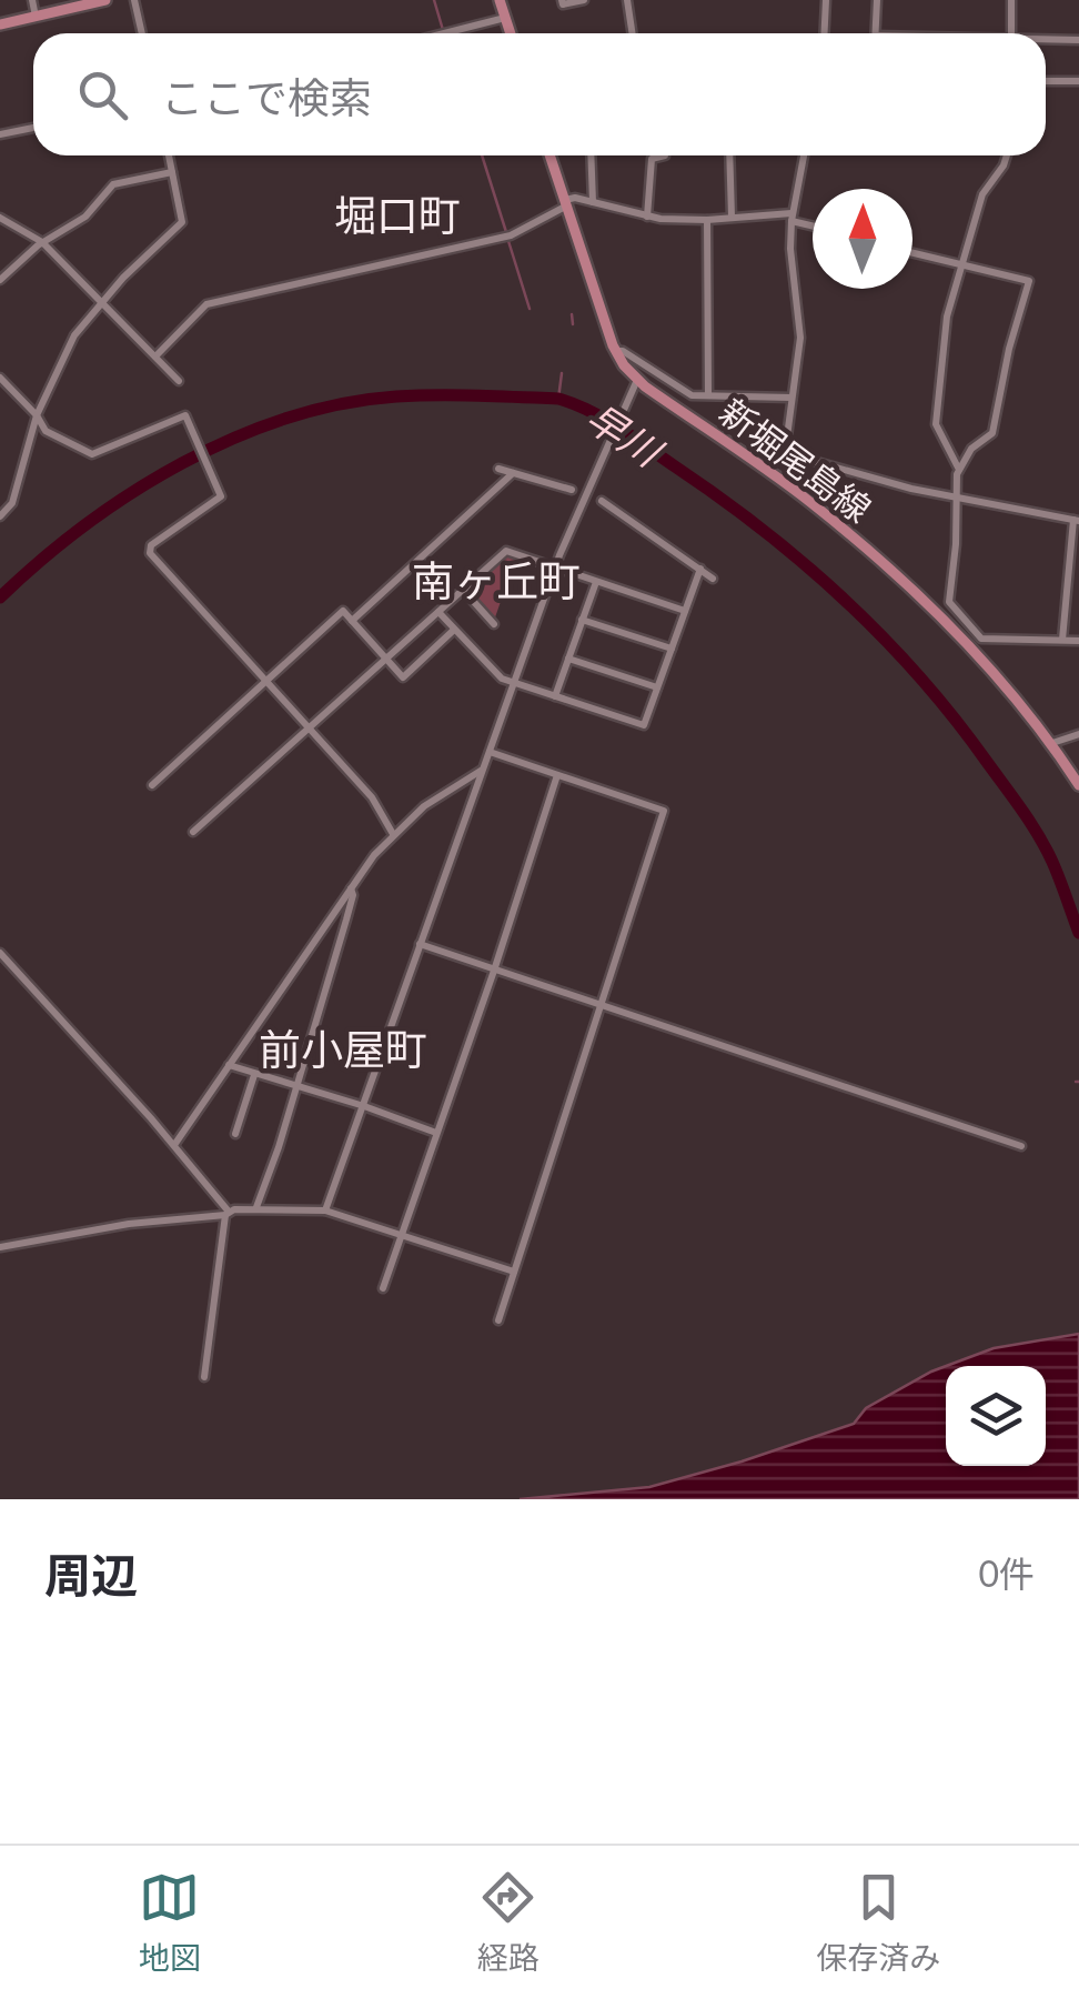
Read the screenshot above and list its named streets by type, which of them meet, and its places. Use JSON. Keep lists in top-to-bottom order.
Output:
{
  "streets": {
    "main road": ["新堀尾島線"]
  },
  "districts": ["堀口町", "南ヶ丘町", "前小屋町"],
  "water": ["早川"],
  "north": "top",
  "page": {
    "search": "ここで検索",
    "heading": ["周辺", "0件"],
    "nav": ["地図", "経路", "保存済み"]
  }
}
